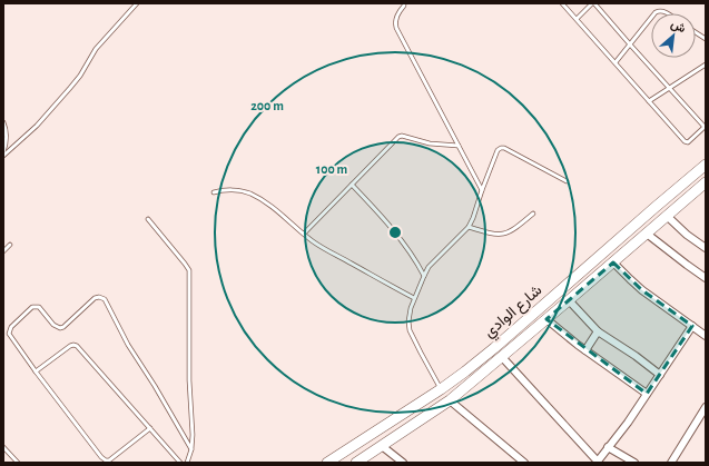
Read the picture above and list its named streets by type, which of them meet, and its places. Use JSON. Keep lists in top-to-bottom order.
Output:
{
  "streets": {
    "main road": ["شارع الوادي"]
  },
  "north": "top right",
  "rings": ["200 m", "100 m"]
}
